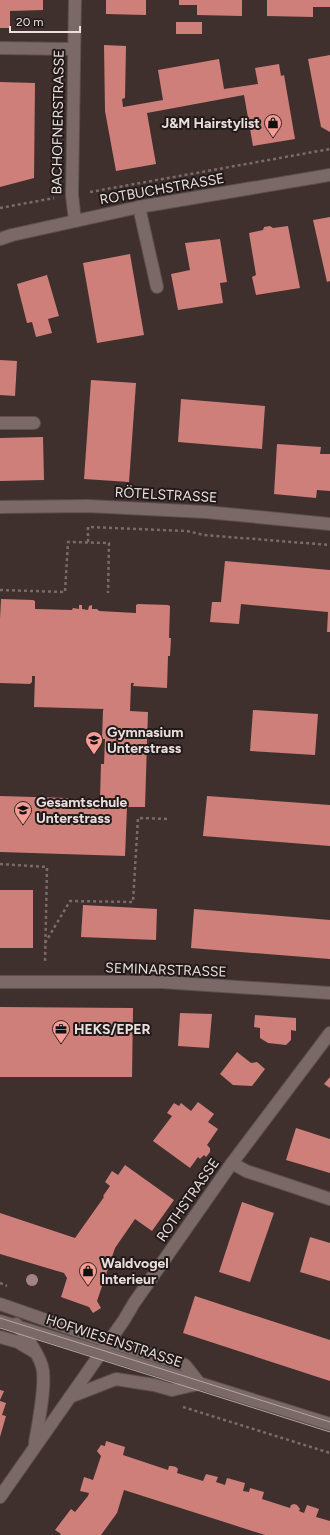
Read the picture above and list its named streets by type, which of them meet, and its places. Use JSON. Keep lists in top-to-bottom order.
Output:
{
  "streets": {
    "street": [
      "BACHOFNERSTRASSE",
      "ROTBUCHSTRASSE",
      "RÖTELSTRASSE",
      "SEMINARSTRASSE",
      "ROTHSTRASSE",
      "HOFWIESENSTRASSE"
    ]
  },
  "crossings": [
    ["BACHOFNERSTRASSE", "ROTBUCHSTRASSE"],
    ["ROTHSTRASSE", "HOFWIESENSTRASSE"]
  ],
  "places": {
    "shop": ["J&M Hairstylist", "Waldvogel Interieur"],
    "school or university": ["Gymnasium Unterstrass", "Gesamtschule Unterstrass"],
    "office": ["HEKS/EPER"]
  },
  "scale_bar": "20 m"
}
